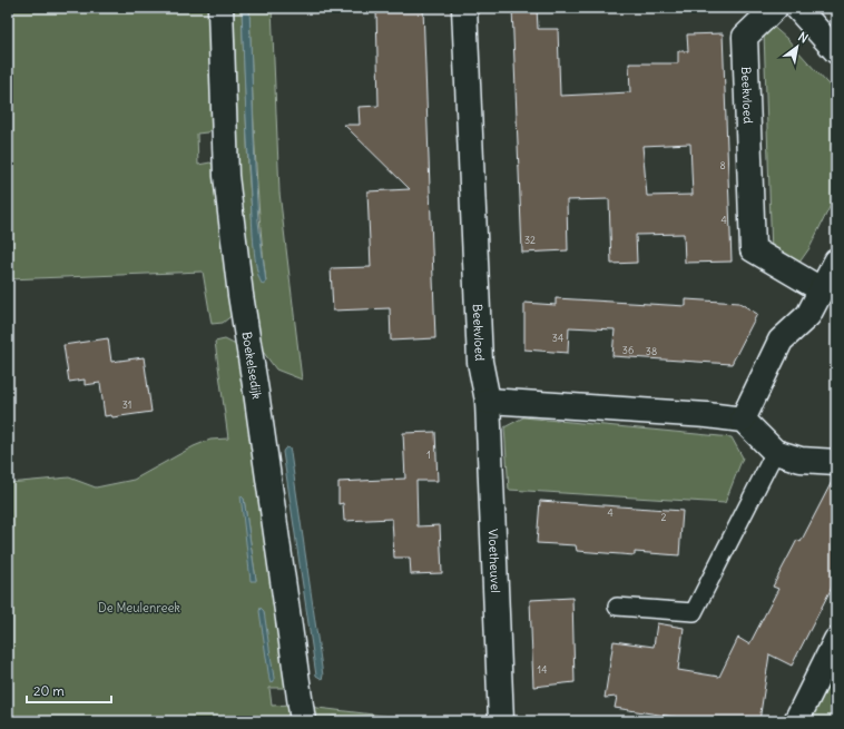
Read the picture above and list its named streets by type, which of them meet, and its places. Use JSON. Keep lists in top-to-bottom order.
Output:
{
  "streets": {
    "street": ["Beekvloed", "Boekelsedijk", "Vloetheuvel"]
  },
  "crossings": [
    ["Beekvloed", "Vloetheuvel"]
  ],
  "parks": ["De Meulenreek"],
  "house_numbers": [
    "8",
    "4",
    "32",
    "34",
    "36",
    "38",
    "31",
    "1",
    "4",
    "2",
    "14"
  ],
  "scale_bar": "20 m",
  "north": "top right"
}
